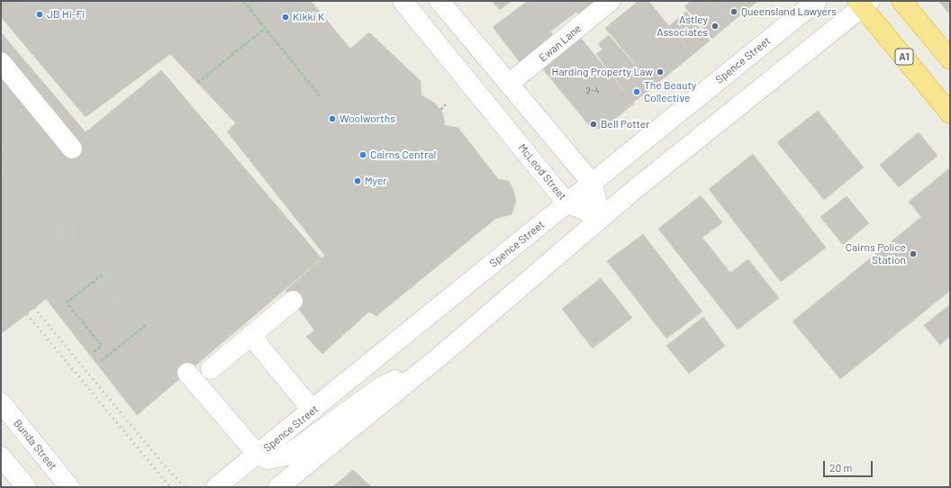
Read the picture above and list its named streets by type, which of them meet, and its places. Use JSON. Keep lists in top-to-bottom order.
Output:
{
  "streets": {
    "highway": ["A1"],
    "street": [
      "Ewan Lane",
      "Spence Street",
      "McLeod Street",
      "Bunda Street"
    ]
  },
  "crossings": [
    ["Spence Street", "McLeod Street"]
  ],
  "places": [
    "Queensland Lawyers",
    "JB Hi-Fi",
    "Kikki K",
    "Astley Associates",
    "Harding Property Law",
    "The Beauty Collective",
    "Woolworths",
    "Bell Potter",
    "Cairns Central",
    "Myer",
    "Cairns Police Station"
  ],
  "house_numbers": ["2-4"],
  "scale_bar": "20 m"
}
